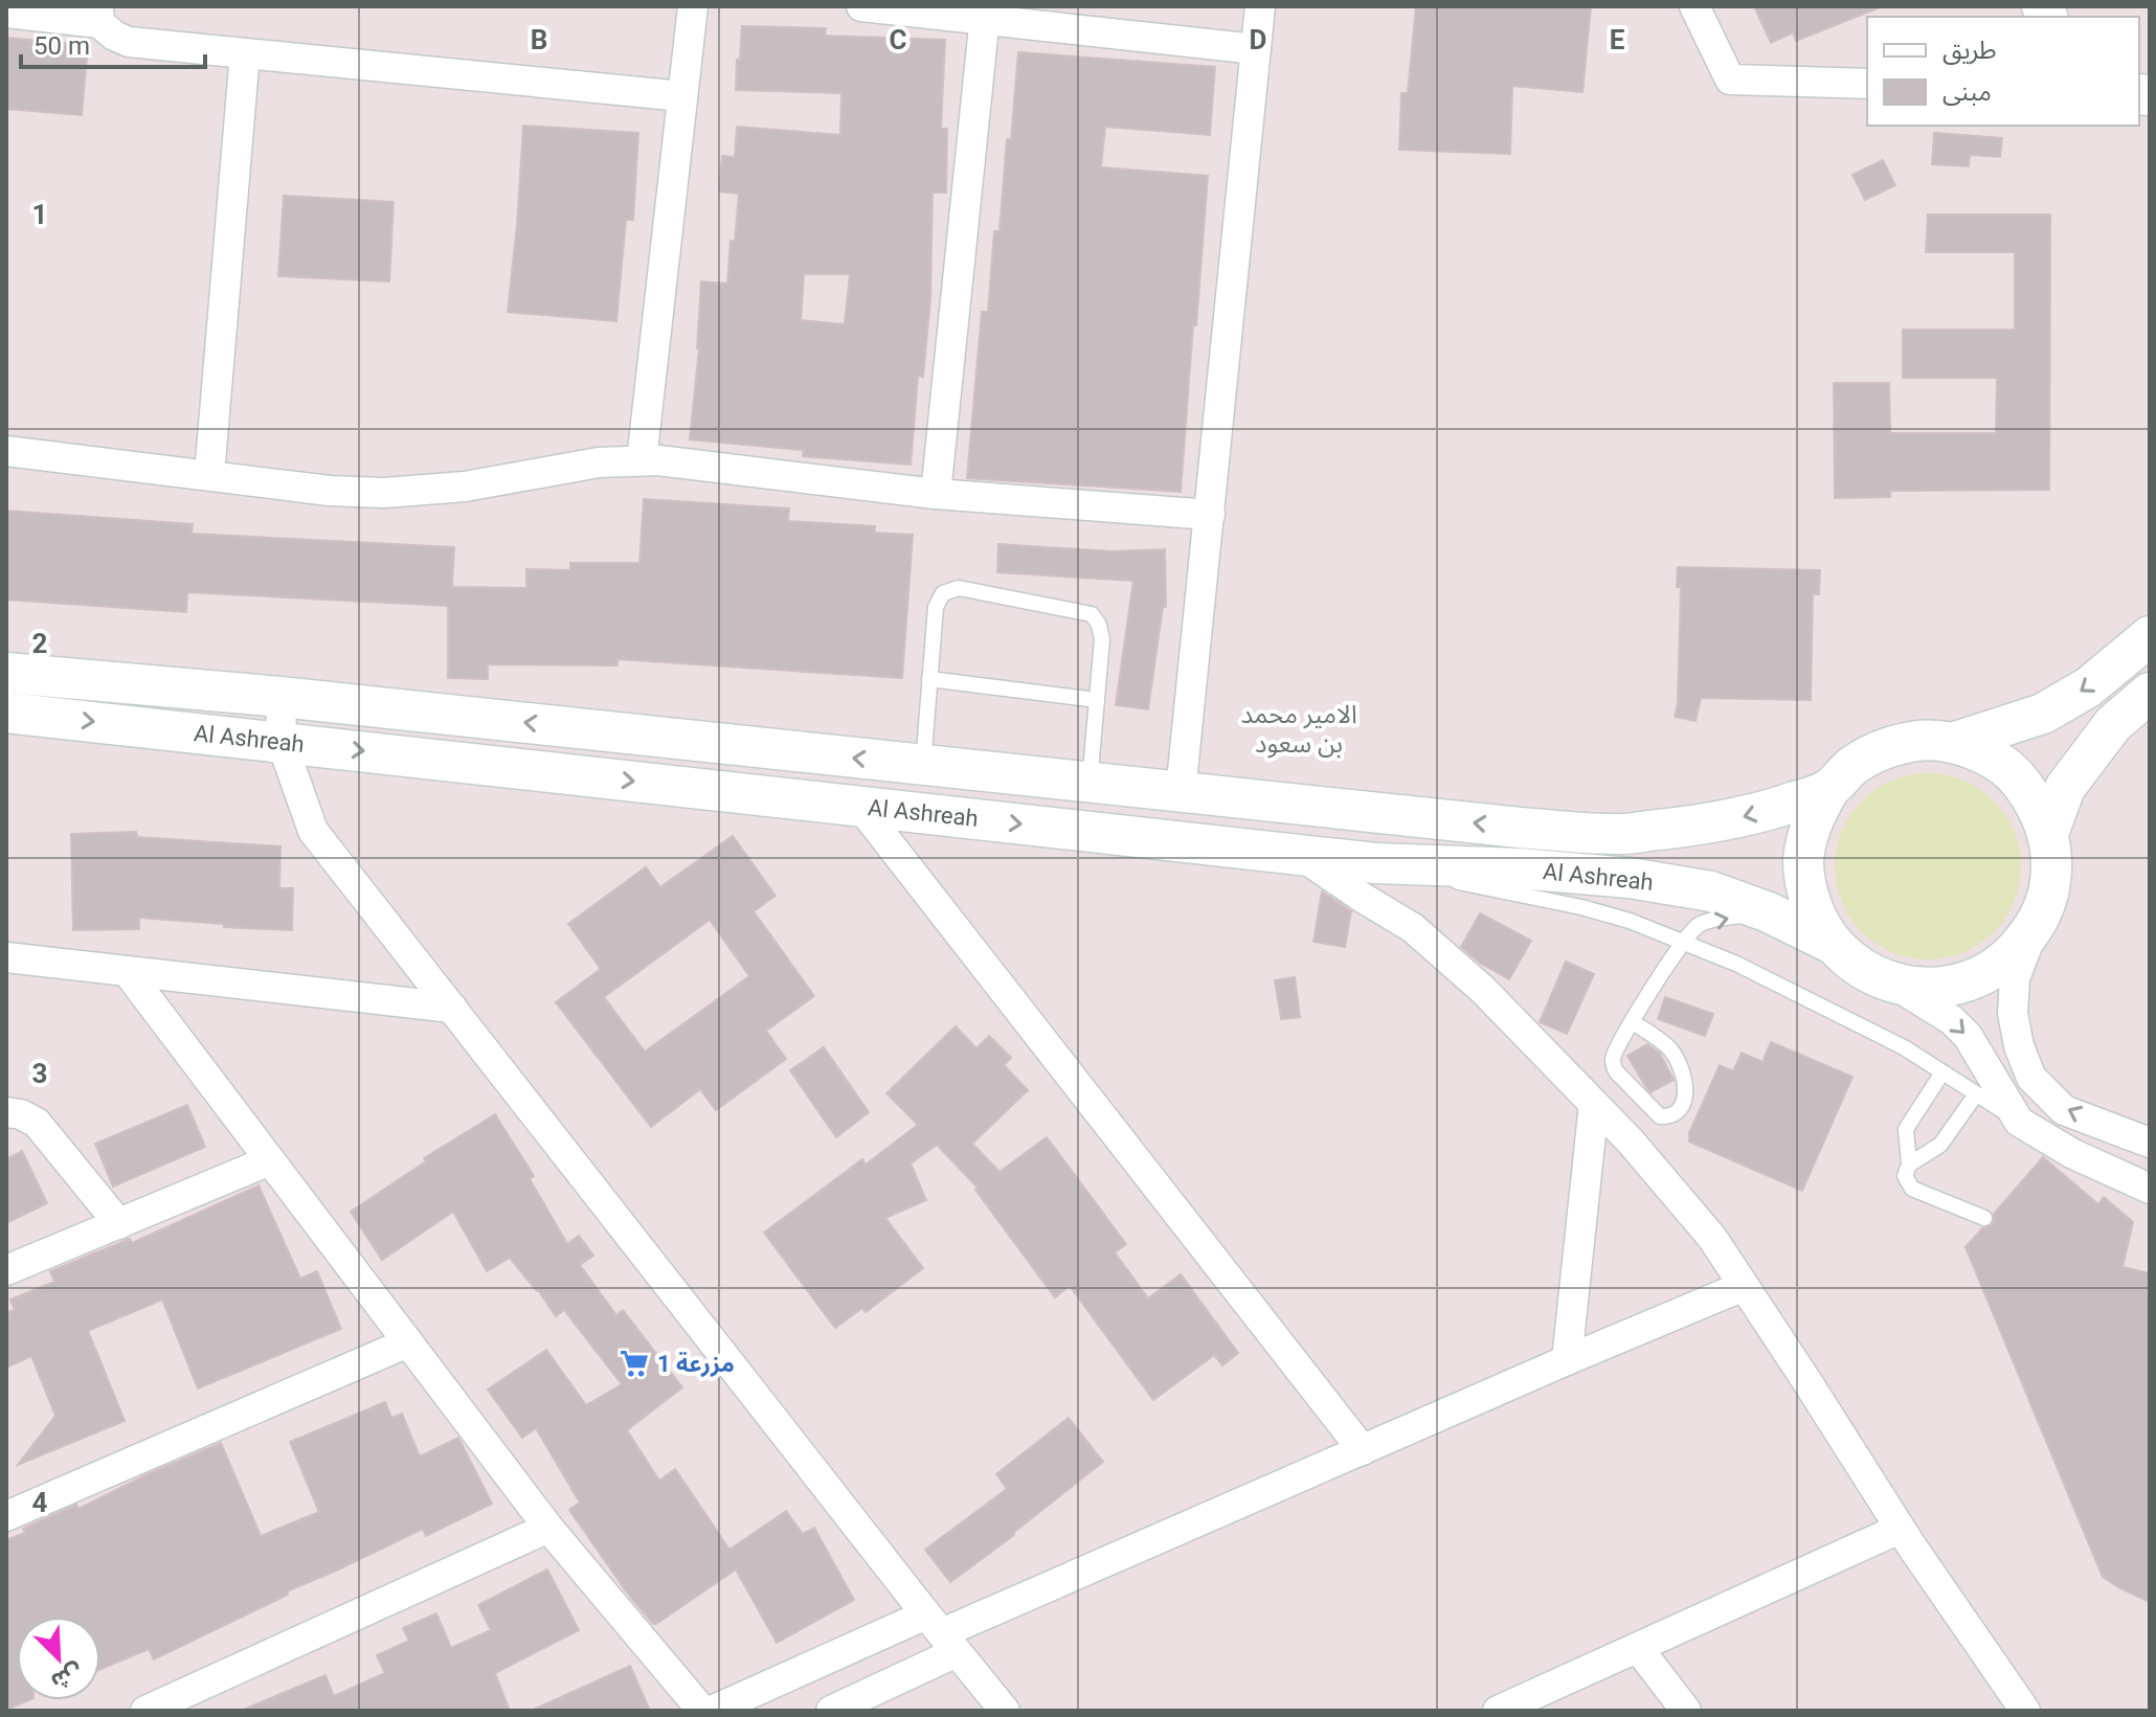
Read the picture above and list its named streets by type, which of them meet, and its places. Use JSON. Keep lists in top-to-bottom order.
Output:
{
  "streets": {
    "street": ["Al Ashreah"]
  },
  "districts": ["الامير محمد بن سعود"],
  "places": {
    "supermarket": ["مزرعة 1"]
  },
  "legend": ["طريق", "مبنى"],
  "scale_bar": "50 m",
  "north": "bottom right",
  "grid": {
    "columns": [
      "B",
      "C",
      "D",
      "E"
    ],
    "rows": [
      "1",
      "2",
      "3",
      "4"
    ]
  }
}
